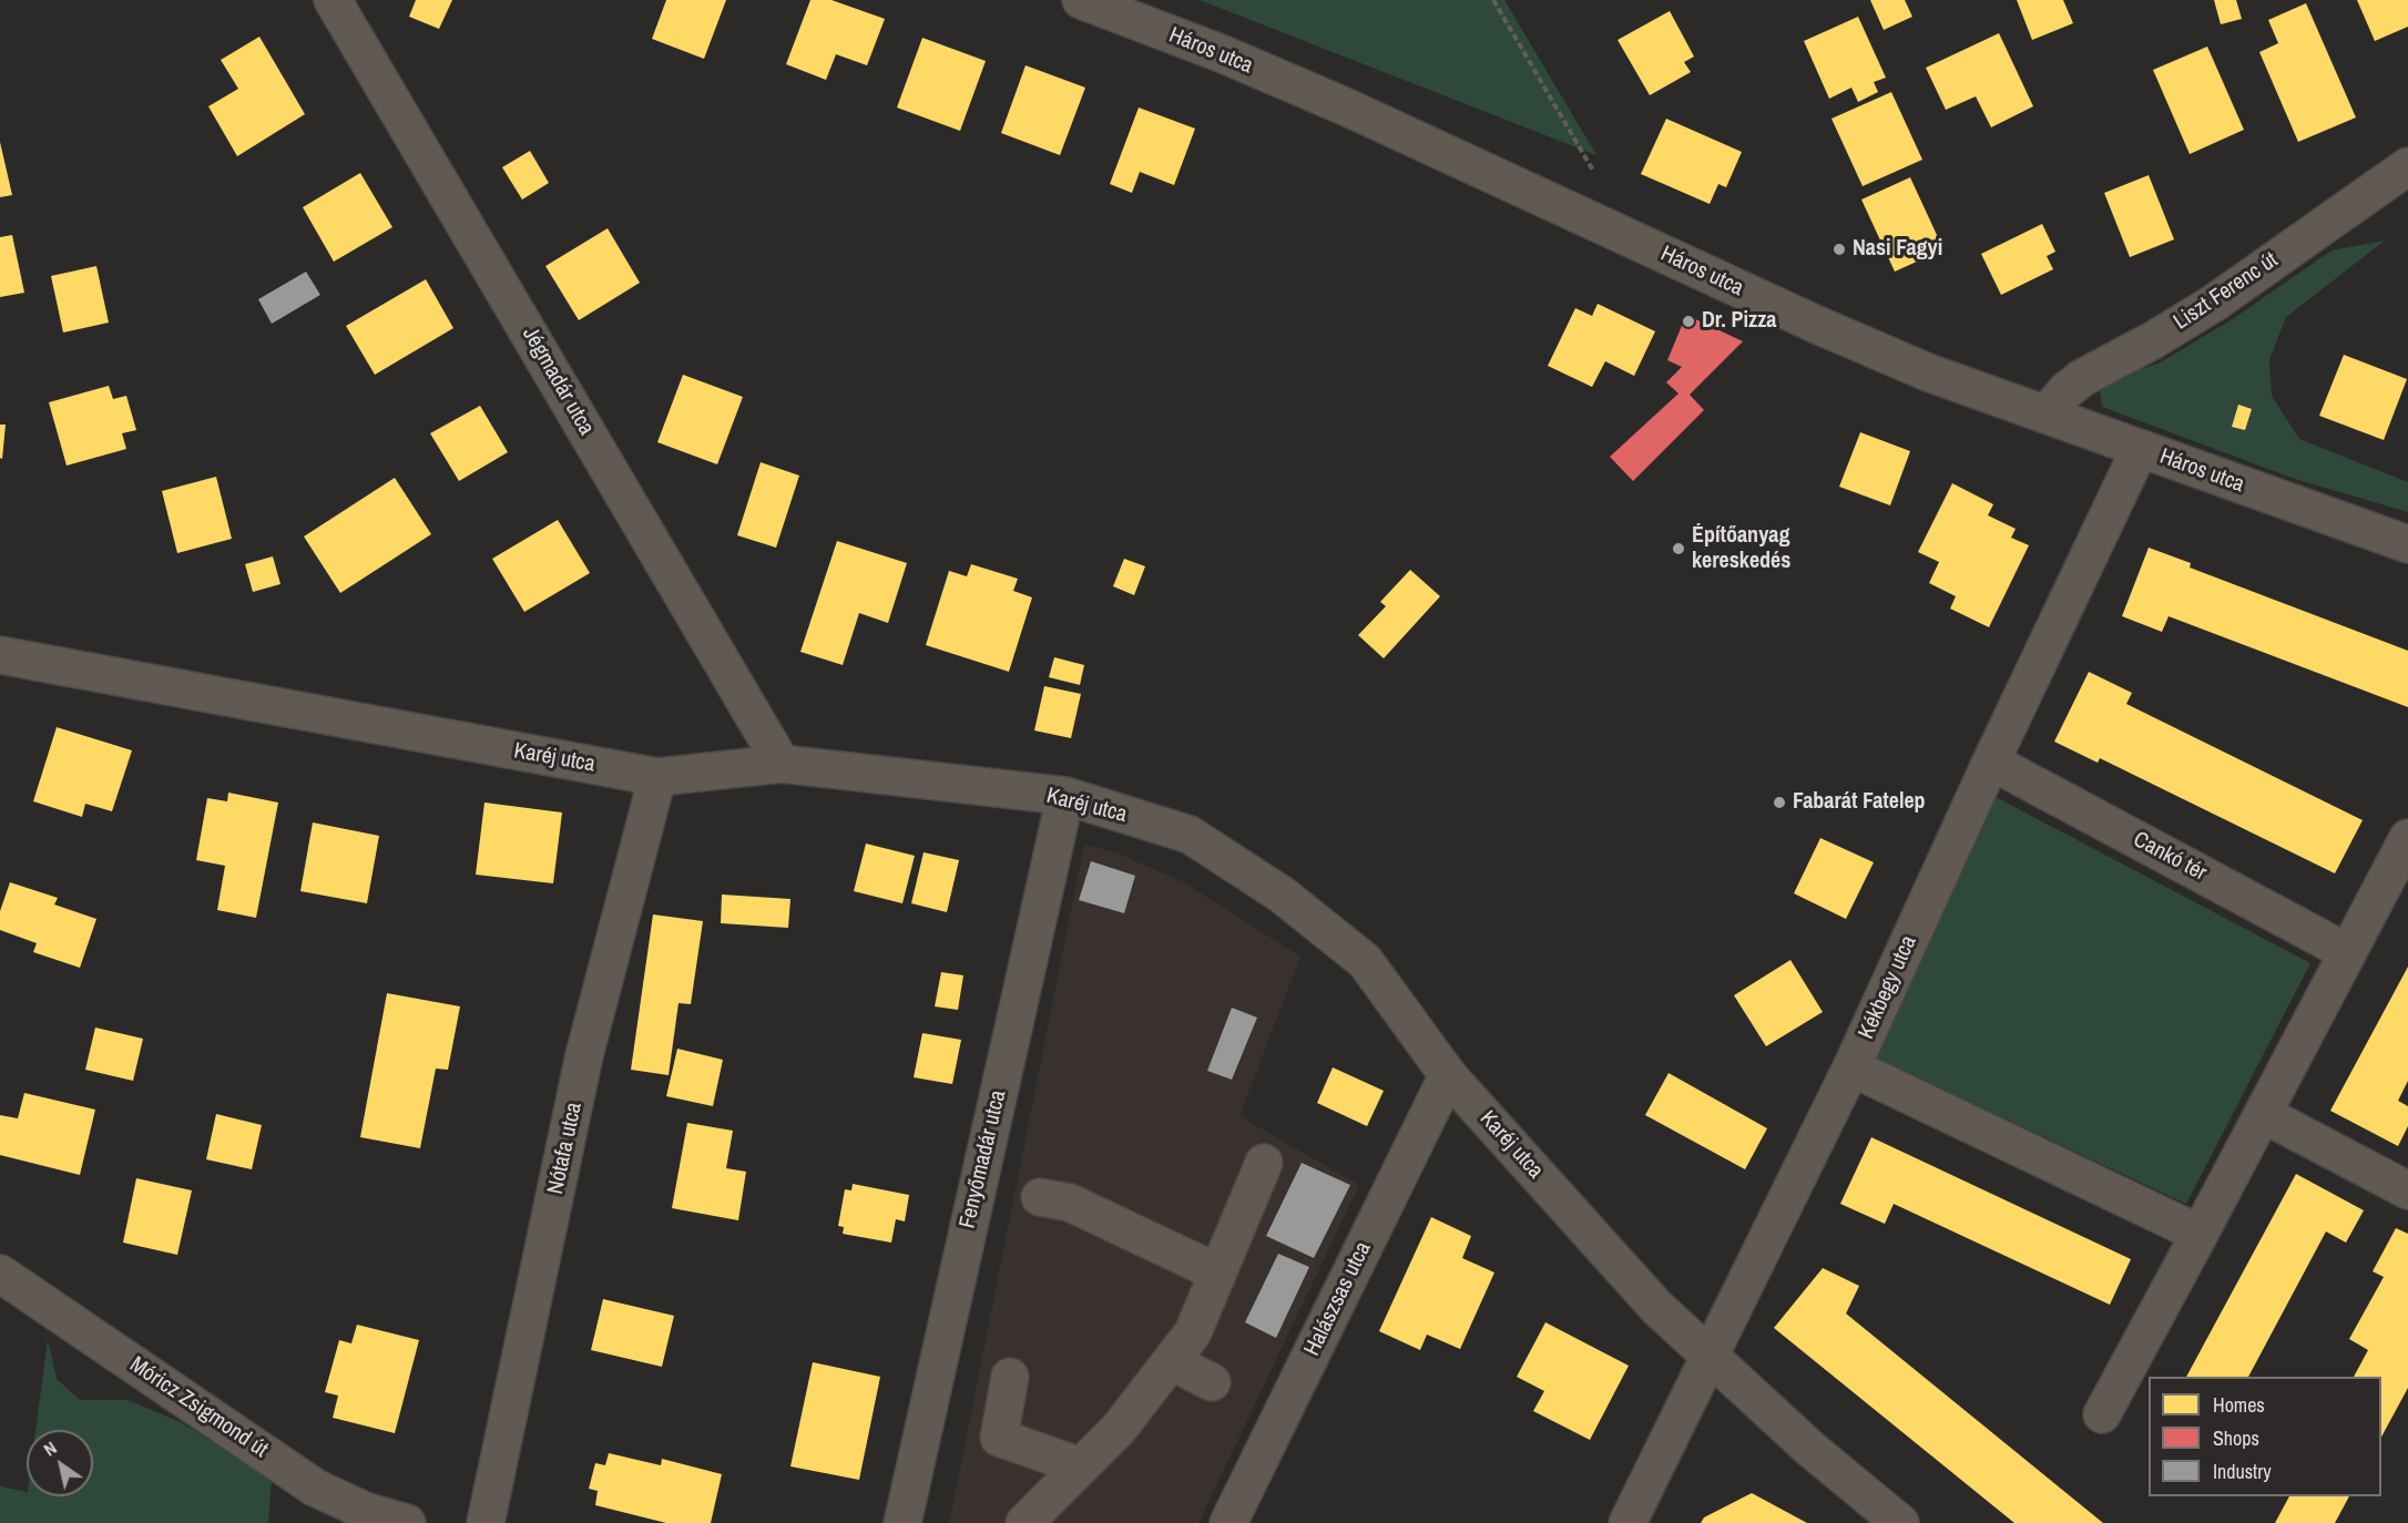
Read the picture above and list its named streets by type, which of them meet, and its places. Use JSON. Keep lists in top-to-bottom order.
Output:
{
  "streets": {
    "street": [
      "Háros utca",
      "Liszt Ferenc út",
      "Jégmadár utca",
      "Karéj utca",
      "Cankó tér",
      "Kékbegy utca",
      "Nótafa utca",
      "Fenyőmadár utca",
      "Halászsas utca",
      "Móricz Zsigmond út"
    ]
  },
  "crossings": [
    ["Háros utca", "Liszt Ferenc út"],
    ["Háros utca", "Kékbegy utca"],
    ["Jégmadár utca", "Karéj utca"],
    ["Karéj utca", "Kékbegy utca"],
    ["Karéj utca", "Nótafa utca"],
    ["Karéj utca", "Fenyőmadár utca"],
    ["Karéj utca", "Halászsas utca"],
    ["Cankó tér", "Kékbegy utca"]
  ],
  "places": [
    "Nasi Fagyi",
    "Dr. Pizza",
    "Építőanyag kereskedés",
    "Fabarát Fatelep"
  ],
  "legend": ["Homes", "Shops", "Industry"],
  "north": "top left"
}
